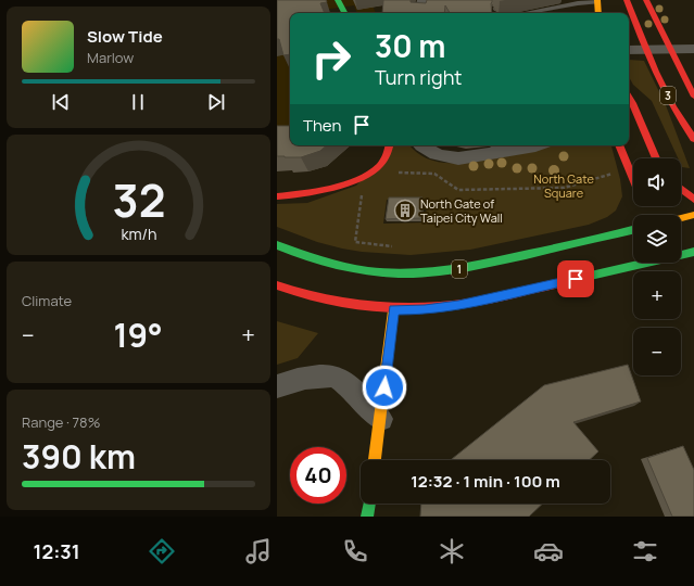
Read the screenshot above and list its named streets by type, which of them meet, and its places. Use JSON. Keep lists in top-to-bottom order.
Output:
{
  "streets": {
    "main road": ["3", "1"]
  },
  "parks": ["North Gate Square"],
  "places": {
    "building": ["North Gate of Taipei City Wall"]
  },
  "page": {
    "turn": ["30 m", "Turn right"],
    "song": ["Slow Tide", "Marlow"],
    "then": "Then",
    "map_buttons": ["+", "−"],
    "tile": [
      "Climate",
      ["Range · 78%", "390 km"]
    ],
    "heat": ["−", "19°", "+"],
    "limit": "40",
    "trip": "12:32 · 1 min · 100 m",
    "tabs": "12:31",
    "gauge": ["32", "km/h"]
  }
}
